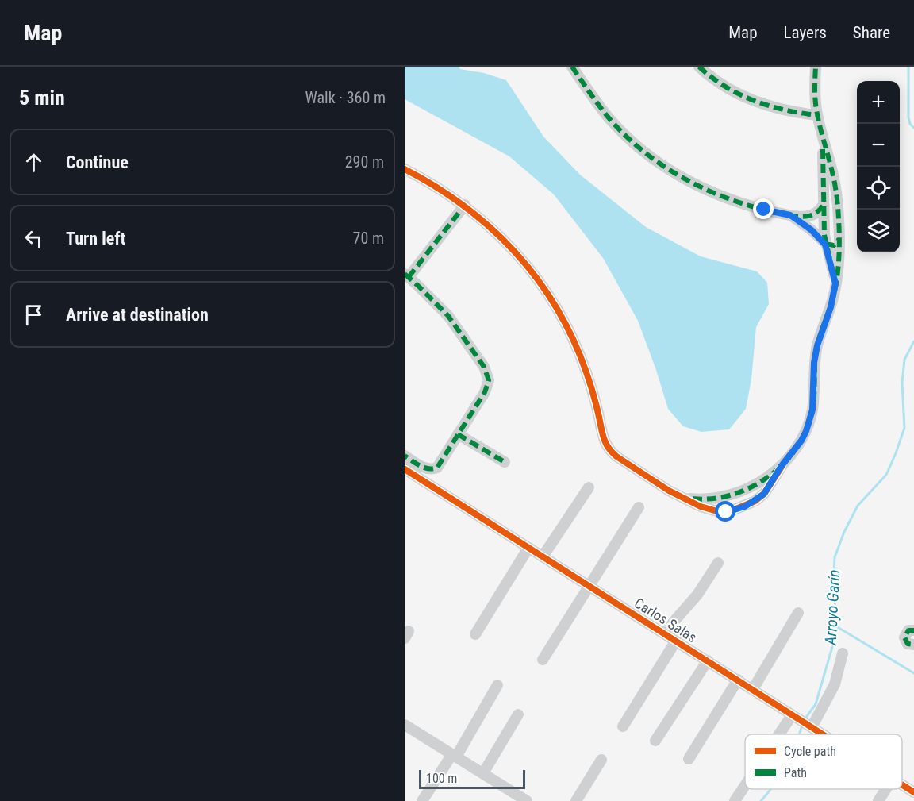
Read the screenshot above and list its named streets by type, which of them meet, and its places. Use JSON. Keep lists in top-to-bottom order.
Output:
{
  "streets": {
    "street": ["Carlos Salas"]
  },
  "water": ["Arroyo Garín"],
  "legend": ["Cycle path", "Path"],
  "scale_bar": "100 m",
  "page": {
    "header": "Map",
    "nav": ["Map", "Layers", "Share"],
    "heading": ["5 min", "Walk · 360 m"],
    "map_buttons": ["+", "−"],
    "list": [
      ["Continue", "290 m"],
      ["Turn left", "70 m"],
      "Arrive at destination"
    ],
    "scale": "100 m"
  }
}
